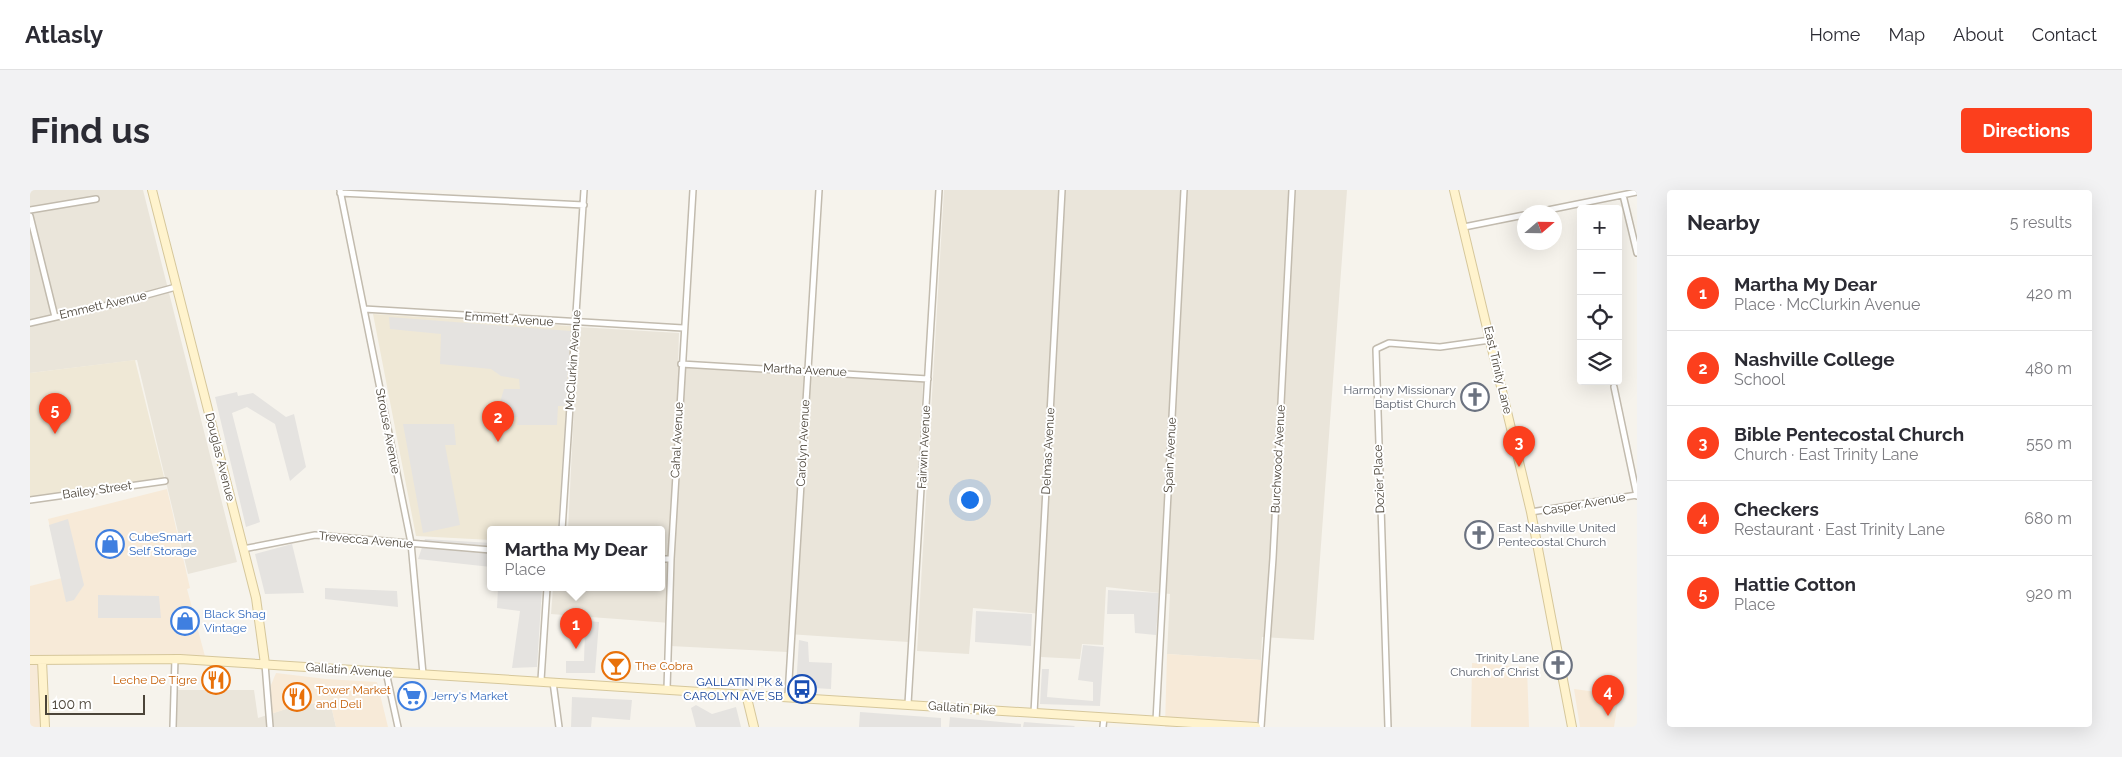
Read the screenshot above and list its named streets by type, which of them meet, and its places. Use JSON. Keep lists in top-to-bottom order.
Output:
{
  "streets": {
    "main road": [
      "East Trinity Lane",
      "Douglas Avenue",
      "Gallatin Avenue",
      "Gallatin Pike"
    ],
    "street": [
      "Emmett Avenue",
      "McClurkin Avenue",
      "Martha Avenue",
      "Strouse Avenue",
      "Cahal Avenue",
      "Carolyn Avenue",
      "Fairwin Avenue",
      "Delmas Avenue",
      "Spain Avenue",
      "Burchwood Avenue",
      "Dozier Place",
      "Bailey Street",
      "Casper Avenue",
      "Trevecca Avenue"
    ]
  },
  "crossings": [
    ["Emmett Avenue", "McClurkin Avenue"],
    ["Emmett Avenue", "Strouse Avenue"],
    ["Emmett Avenue", "Cahal Avenue"],
    ["Emmett Avenue", "Douglas Avenue"],
    ["Martha Avenue", "Cahal Avenue"],
    ["Martha Avenue", "Carolyn Avenue"],
    ["Martha Avenue", "Fairwin Avenue"],
    ["East Trinity Lane", "Dozier Place"],
    ["East Trinity Lane", "Casper Avenue"],
    ["Strouse Avenue", "Trevecca Avenue"],
    ["Strouse Avenue", "Gallatin Avenue"],
    ["Cahal Avenue", "Gallatin Avenue"],
    ["Cahal Avenue", "Gallatin Pike"],
    ["Carolyn Avenue", "Gallatin Pike"],
    ["Fairwin Avenue", "Gallatin Pike"],
    ["Delmas Avenue", "Gallatin Pike"],
    ["Spain Avenue", "Gallatin Pike"],
    ["Douglas Avenue", "Trevecca Avenue"],
    ["Douglas Avenue", "Gallatin Avenue"],
    ["Gallatin Avenue", "Gallatin Pike"]
  ],
  "places": {
    "church": ["Harmony Missionary Baptist Church", "East Nashville United Pentecostal Church", "Trinity Lane Church of Christ"],
    "shop": ["CubeSmart Self Storage", "Black Shag Vintage"],
    "bar": ["The Cobra"],
    "restaurant": ["Leche De Tigre", "Tower Market and Deli"],
    "bus stop": ["GALLATIN PK & CAROLYN AVE SB"],
    "supermarket": ["Jerry's Market"]
  },
  "scale_bar": "100 m",
  "north": "right",
  "page": {
    "header": "Atlasly",
    "nav": [
      "Home",
      "Map",
      "About",
      "Contact"
    ],
    "buttons": "Directions",
    "title": "Find us",
    "heading": ["Nearby", "5 results"],
    "map_buttons": ["+", "−"],
    "list": [
      {
        "mark": "1",
        "name": "Martha My Dear",
        "note": "Place · McClurkin Avenue",
        "value": "420 m"
      },
      {
        "mark": "2",
        "name": "Nashville College",
        "note": "School",
        "value": "480 m"
      },
      {
        "mark": "3",
        "name": "Bible Pentecostal Church",
        "note": "Church · East Trinity Lane",
        "value": "550 m"
      },
      {
        "mark": "4",
        "name": "Checkers",
        "note": "Restaurant · East Trinity Lane",
        "value": "680 m"
      },
      {
        "mark": "5",
        "name": "Hattie Cotton",
        "note": "Place",
        "value": "920 m"
      }
    ],
    "pins": [
      "5",
      "2",
      "3",
      "1",
      "4"
    ],
    "popup": ["Martha My Dear", "Place"],
    "scale": "100 m"
  }
}
